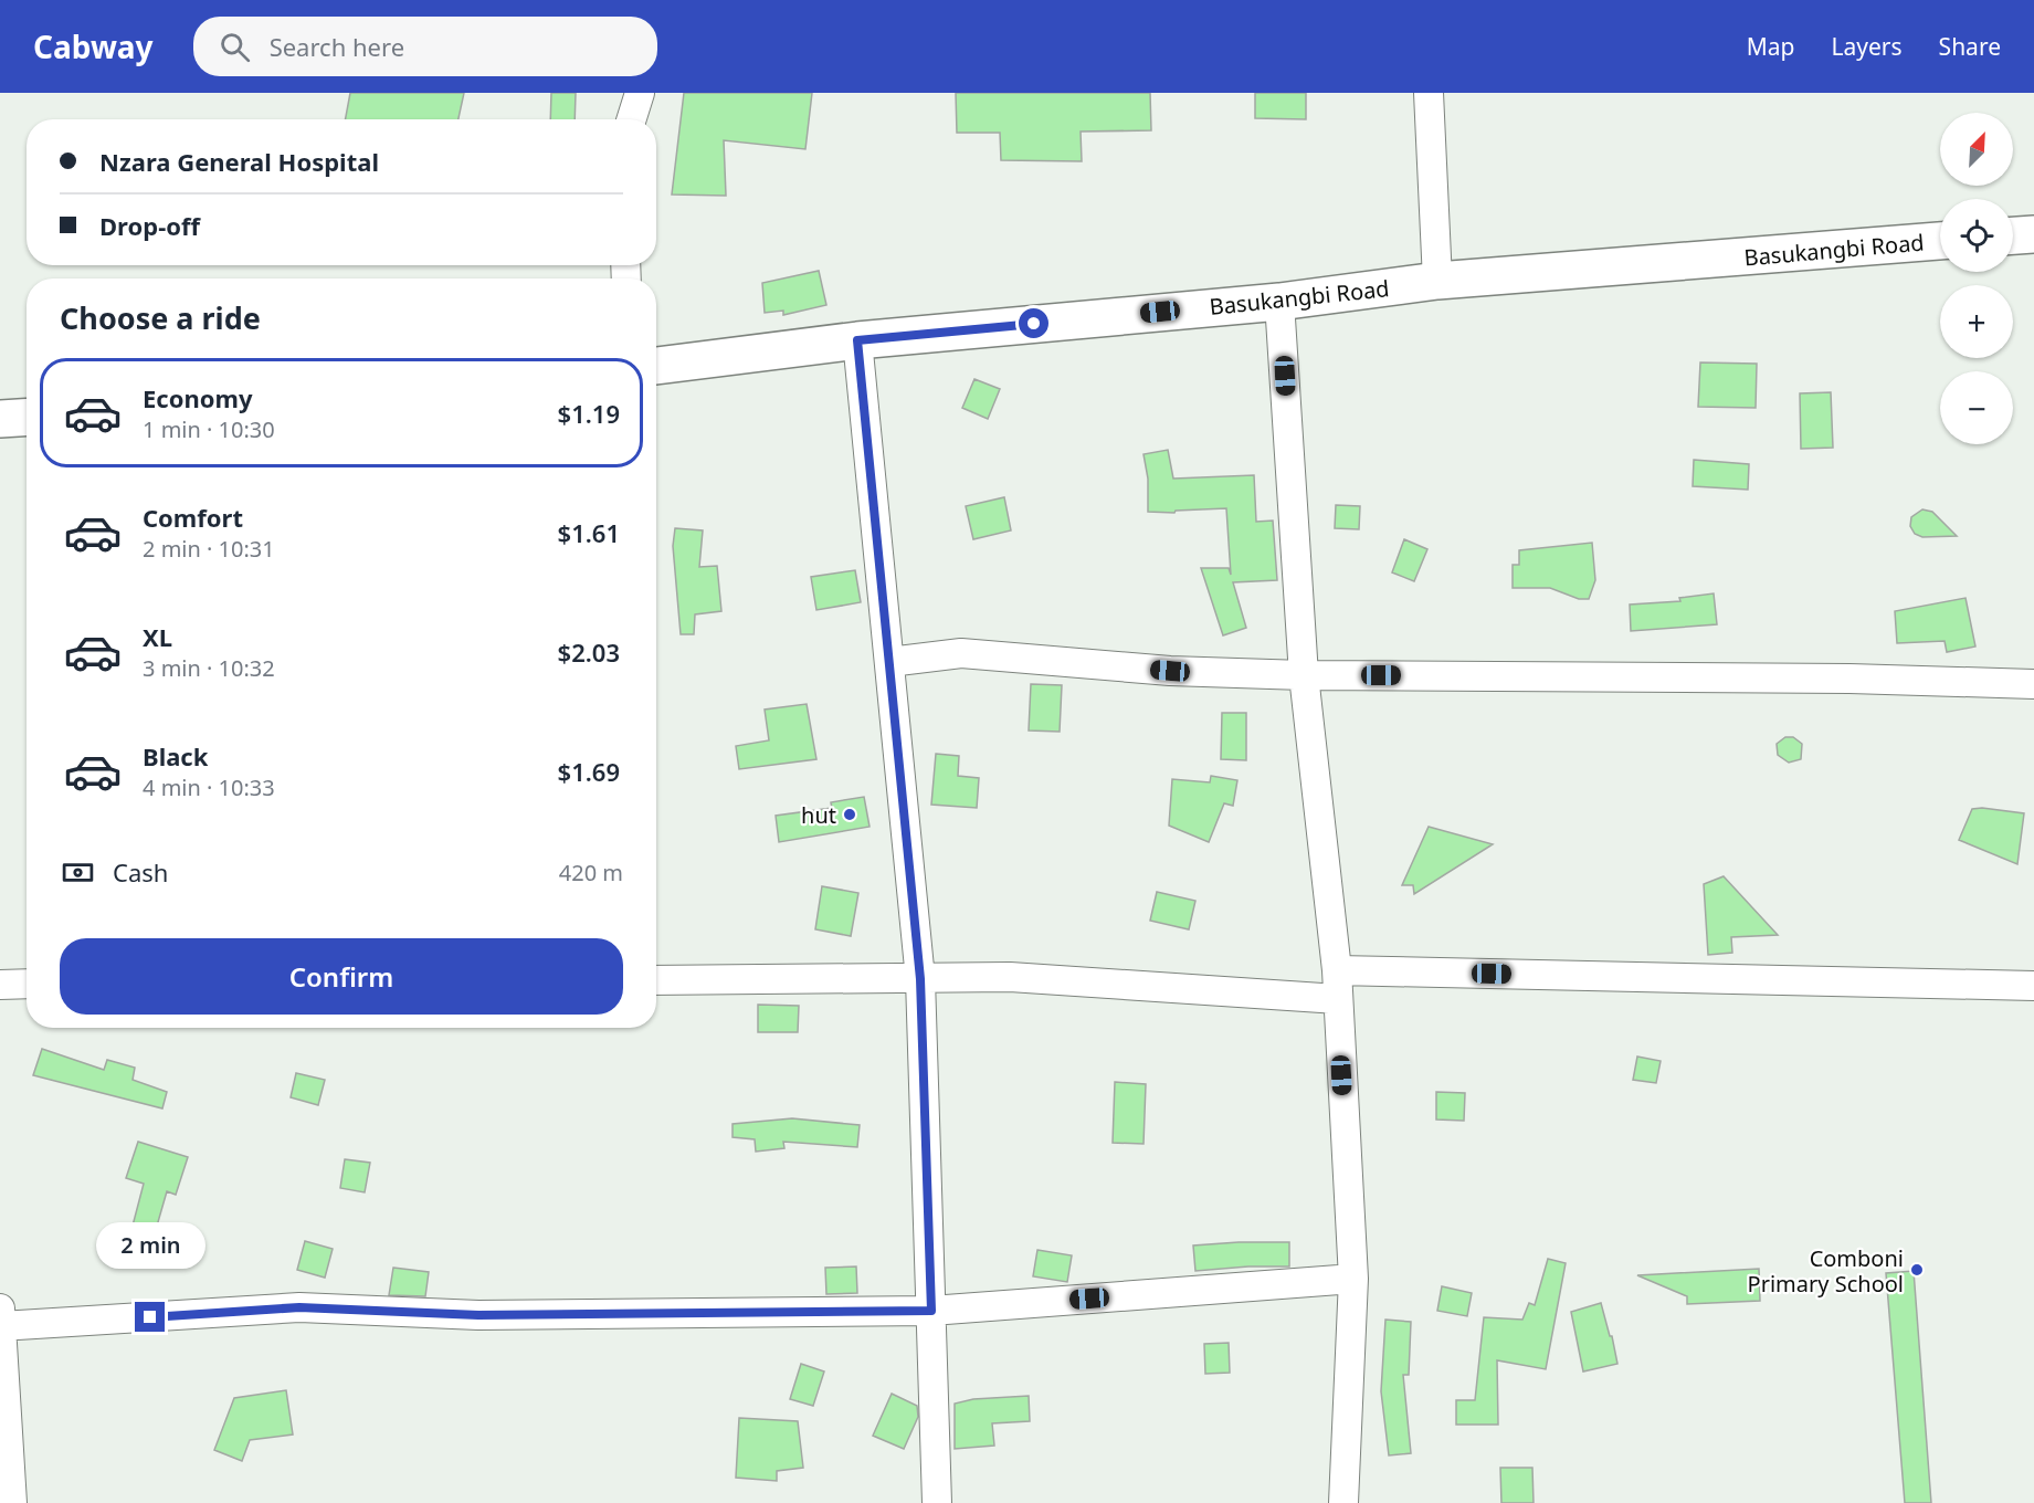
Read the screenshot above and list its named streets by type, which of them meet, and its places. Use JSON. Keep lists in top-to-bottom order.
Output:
{
  "streets": {
    "street": ["Basukangbi Road"]
  },
  "places": ["hut", "Comboni Primary School"],
  "north": "top right",
  "page": {
    "header": "Cabway",
    "search": "Search here",
    "nav": ["Map", "Layers", "Share"],
    "map_buttons": ["+", "−"],
    "banner": ["Nzara General Hospital", "Drop-off"],
    "heading": "Choose a ride",
    "list": [
      {
        "name": "Economy",
        "note": "1 min · 10:30",
        "value": "$1.19"
      },
      {
        "name": "Comfort",
        "note": "2 min · 10:31",
        "value": "$1.61"
      },
      {
        "name": "XL",
        "note": "3 min · 10:32",
        "value": "$2.03"
      },
      {
        "name": "Black",
        "note": "4 min · 10:33",
        "value": "$1.69"
      }
    ],
    "pay": ["Cash", "420 m"],
    "buttons": "Confirm",
    "bubble": "2 min"
  }
}
